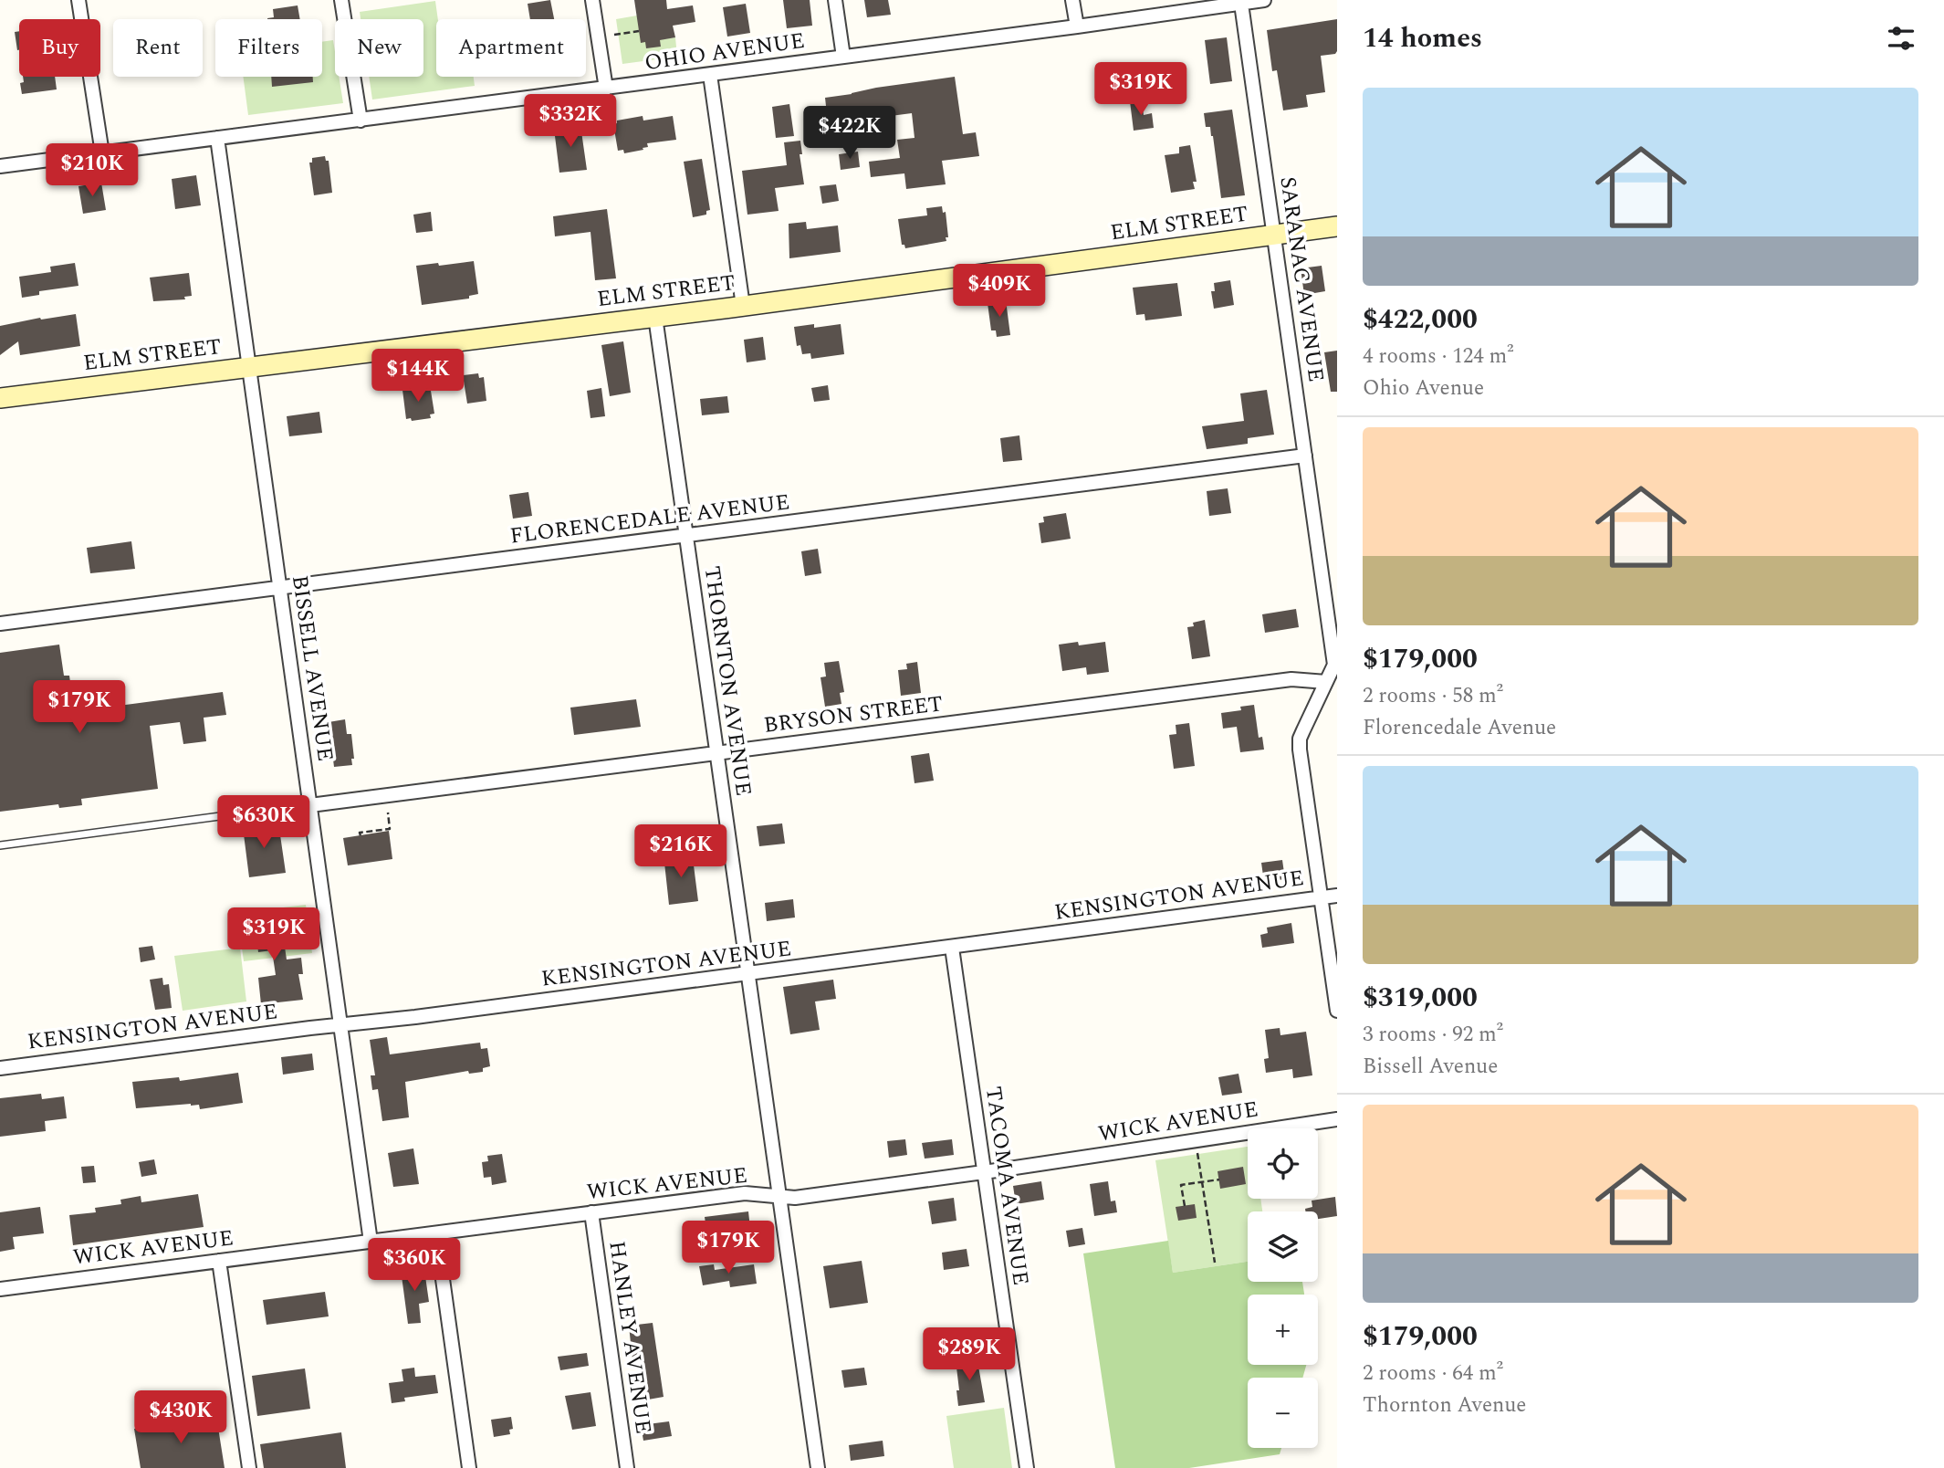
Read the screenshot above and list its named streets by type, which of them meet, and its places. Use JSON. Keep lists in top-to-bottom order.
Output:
{
  "streets": {
    "street": [
      "OHIO AVENUE",
      "ELM STREET",
      "SARANAC AVENUE",
      "FLORENCEDALE AVENUE",
      "BISSELL AVENUE",
      "THORNTON AVENUE",
      "BRYSON STREET",
      "KENSINGTON AVENUE",
      "WICK AVENUE",
      "TACOMA AVENUE",
      "HANLEY AVENUE"
    ]
  },
  "crossings": [
    ["OHIO AVENUE", "SARANAC AVENUE"],
    ["OHIO AVENUE", "BISSELL AVENUE"],
    ["ELM STREET", "SARANAC AVENUE"],
    ["ELM STREET", "BISSELL AVENUE"],
    ["ELM STREET", "THORNTON AVENUE"],
    ["SARANAC AVENUE", "FLORENCEDALE AVENUE"],
    ["SARANAC AVENUE", "BRYSON STREET"],
    ["SARANAC AVENUE", "KENSINGTON AVENUE"],
    ["FLORENCEDALE AVENUE", "BISSELL AVENUE"],
    ["FLORENCEDALE AVENUE", "THORNTON AVENUE"],
    ["BISSELL AVENUE", "BRYSON STREET"],
    ["BISSELL AVENUE", "KENSINGTON AVENUE"],
    ["BISSELL AVENUE", "WICK AVENUE"],
    ["THORNTON AVENUE", "BRYSON STREET"],
    ["THORNTON AVENUE", "KENSINGTON AVENUE"],
    ["THORNTON AVENUE", "WICK AVENUE"],
    ["KENSINGTON AVENUE", "TACOMA AVENUE"],
    ["WICK AVENUE", "TACOMA AVENUE"],
    ["WICK AVENUE", "HANLEY AVENUE"]
  ],
  "page": {
    "heading": "14 homes",
    "chip": [
      "Buy",
      "Rent",
      "Filters",
      "New",
      "Apartment"
    ],
    "price": [
      "$319K",
      "$332K",
      "$422K",
      "$210K",
      "$409K",
      "$144K",
      "$179K",
      "$630K",
      "$216K",
      "$319K",
      "$179K",
      "$360K",
      "$289K",
      "$430K"
    ],
    "list": [
      {
        "name": "$422,000",
        "note": "4 rooms · 124 m² · Ohio Avenue"
      },
      {
        "name": "$179,000",
        "note": "2 rooms · 58 m² · Florencedale Avenue"
      },
      {
        "name": "$319,000",
        "note": "3 rooms · 92 m² · Bissell Avenue"
      },
      {
        "name": "$179,000",
        "note": "2 rooms · 64 m² · Thornton Avenue"
      }
    ],
    "map_buttons": ["+", "−"]
  }
}
